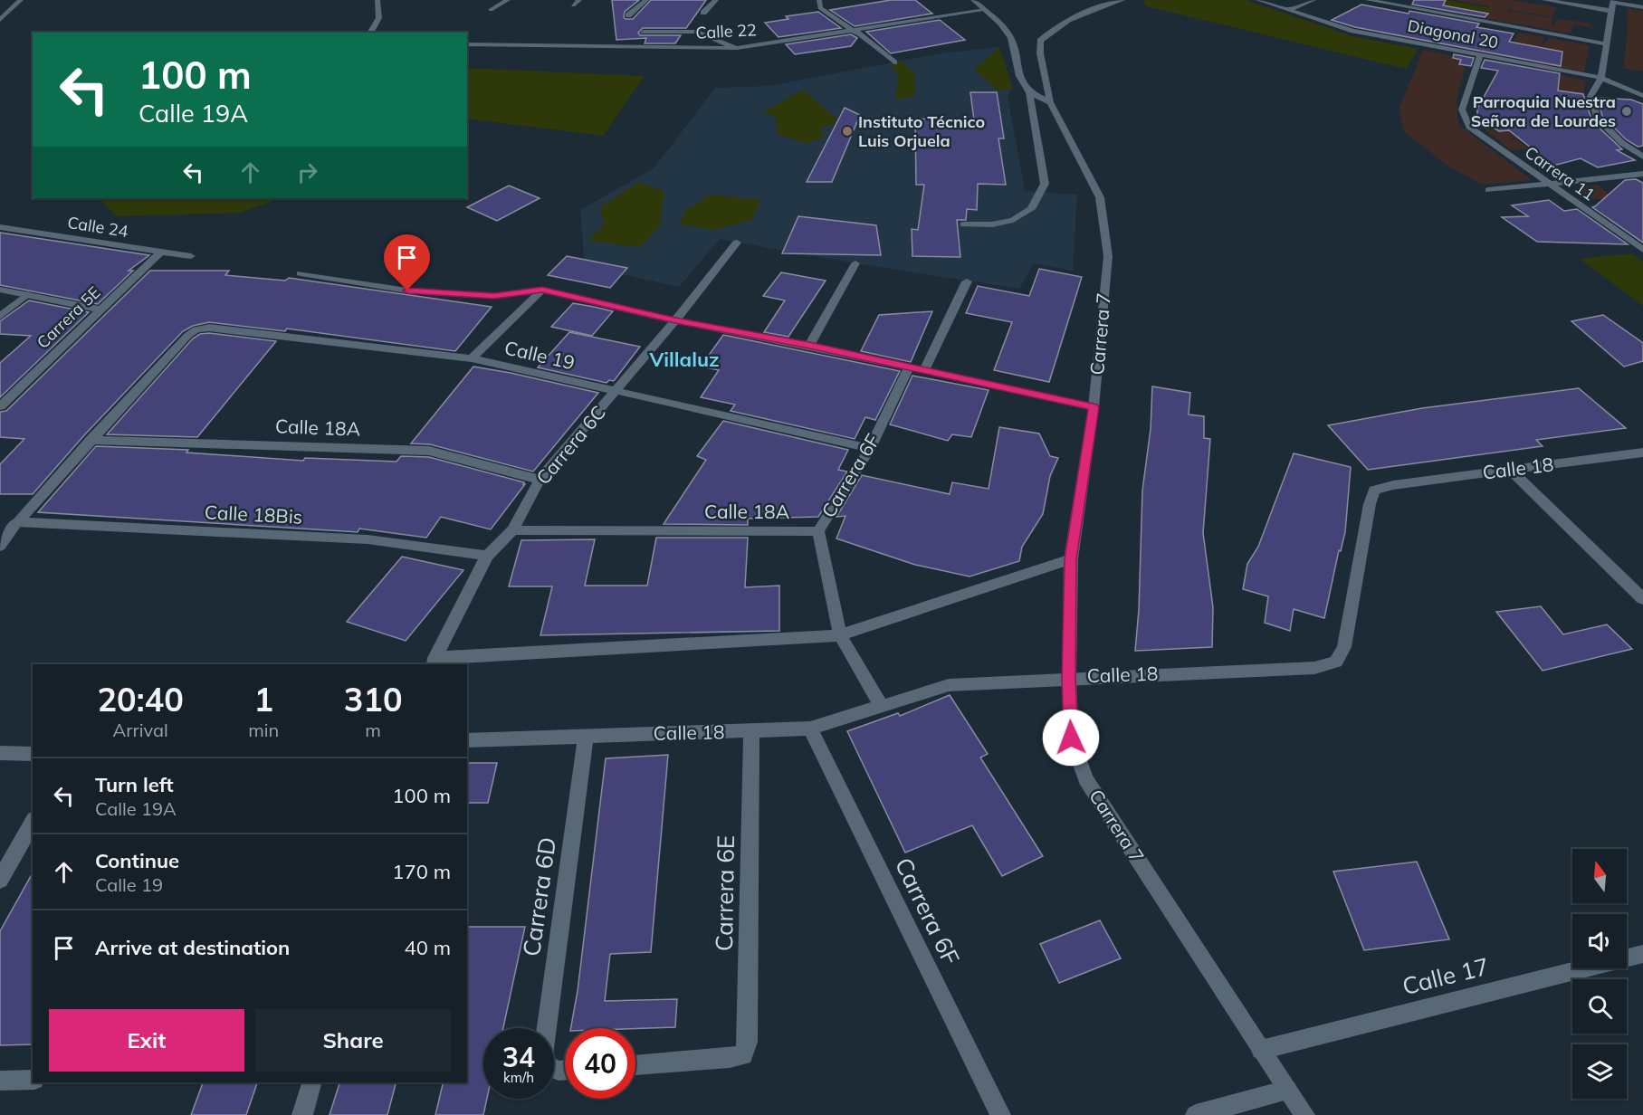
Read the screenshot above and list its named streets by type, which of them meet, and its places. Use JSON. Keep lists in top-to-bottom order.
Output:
{
  "streets": {
    "street": [
      "Calle 22",
      "Diagonal 20",
      "Carrera 11",
      "Calle 24",
      "Carrera 5E",
      "Carrera 7",
      "Calle 19",
      "Calle 18A",
      "Carrera 6C",
      "Calle 18",
      "Carrera 6F",
      "Calle 18Bis",
      "Carrera 6E",
      "Carrera 6D",
      "Calle 17"
    ]
  },
  "crossings": [
    ["Diagonal 20", "Carrera 11"],
    ["Calle 24", "Carrera 5E"],
    ["Carrera 7", "Calle 18"],
    ["Carrera 7", "Calle 17"],
    ["Calle 19", "Calle 18A"],
    ["Calle 19", "Carrera 6C"],
    ["Calle 19", "Carrera 6F"],
    ["Calle 18A", "Carrera 6C"],
    ["Calle 18A", "Carrera 6F"],
    ["Carrera 6C", "Calle 18Bis"],
    ["Calle 18", "Carrera 6F"],
    ["Calle 18", "Carrera 6E"],
    ["Calle 18", "Carrera 6D"]
  ],
  "districts": ["Villaluz"],
  "places": ["Parroquia Nuestra Señora de Lourdes", "Instituto Técnico Luis Orjuela"],
  "north": "top",
  "page": {
    "turn": ["100 m", "Calle 19A"],
    "eta": [
      "20:40",
      "Arrival",
      "1",
      "min",
      "310",
      "m"
    ],
    "list": [
      {
        "name": "Turn left",
        "note": "Calle 19A",
        "value": "100 m"
      },
      {
        "name": "Continue",
        "note": "Calle 19",
        "value": "170 m"
      },
      {
        "name": "Arrive at destination",
        "value": "40 m"
      }
    ],
    "buttons": ["Exit", "Share"],
    "speed": "34 km/h",
    "limit": "40"
  }
}
